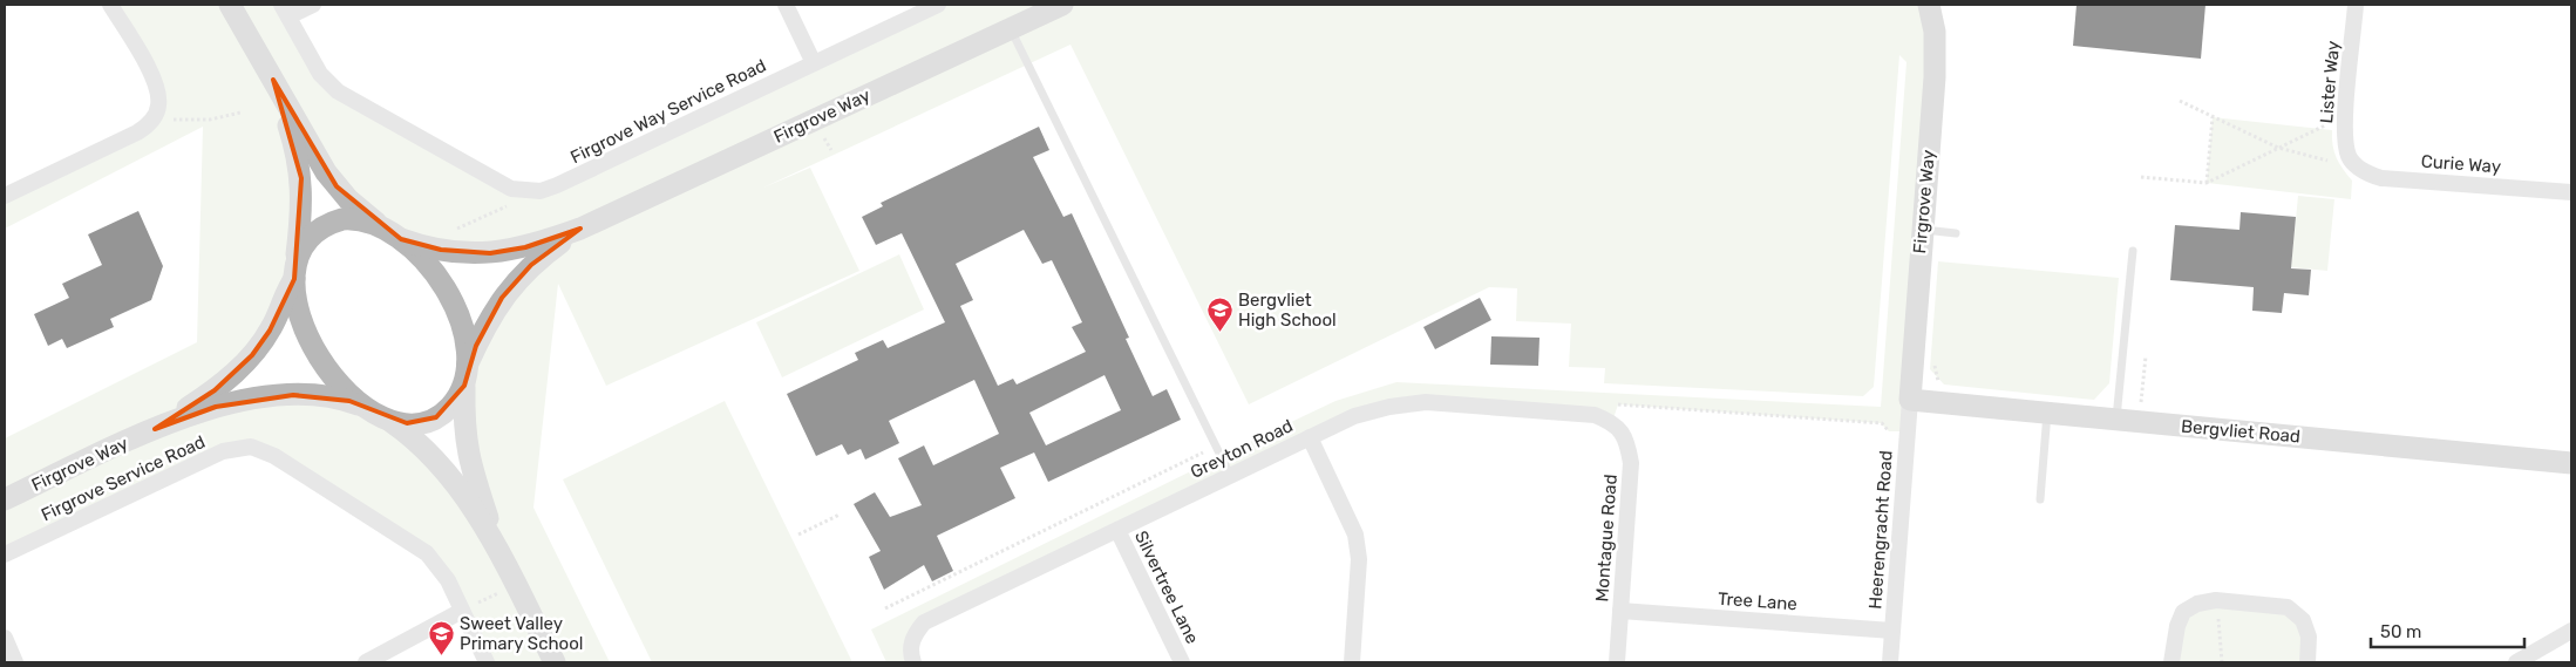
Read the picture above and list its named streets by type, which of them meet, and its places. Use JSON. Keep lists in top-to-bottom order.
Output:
{
  "streets": {
    "street": [
      "Lister Way",
      "Firgrove Way Service Road",
      "Firgrove Way",
      "Curie Way",
      "Bergvliet Road",
      "Greyton Road",
      "Firgrove Service Road",
      "Heerengracht Road",
      "Montague Road",
      "Silvertree Lane",
      "Tree Lane"
    ]
  },
  "crossings": [
    ["Lister Way", "Curie Way"],
    ["Firgrove Way", "Bergvliet Road"],
    ["Firgrove Way", "Heerengracht Road"],
    ["Bergvliet Road", "Heerengracht Road"],
    ["Greyton Road", "Montague Road"],
    ["Greyton Road", "Silvertree Lane"],
    ["Heerengracht Road", "Tree Lane"],
    ["Montague Road", "Tree Lane"]
  ],
  "places": {
    "school or university": ["Bergvliet High School", "Sweet Valley Primary School"]
  },
  "scale_bar": "50 m"
}
